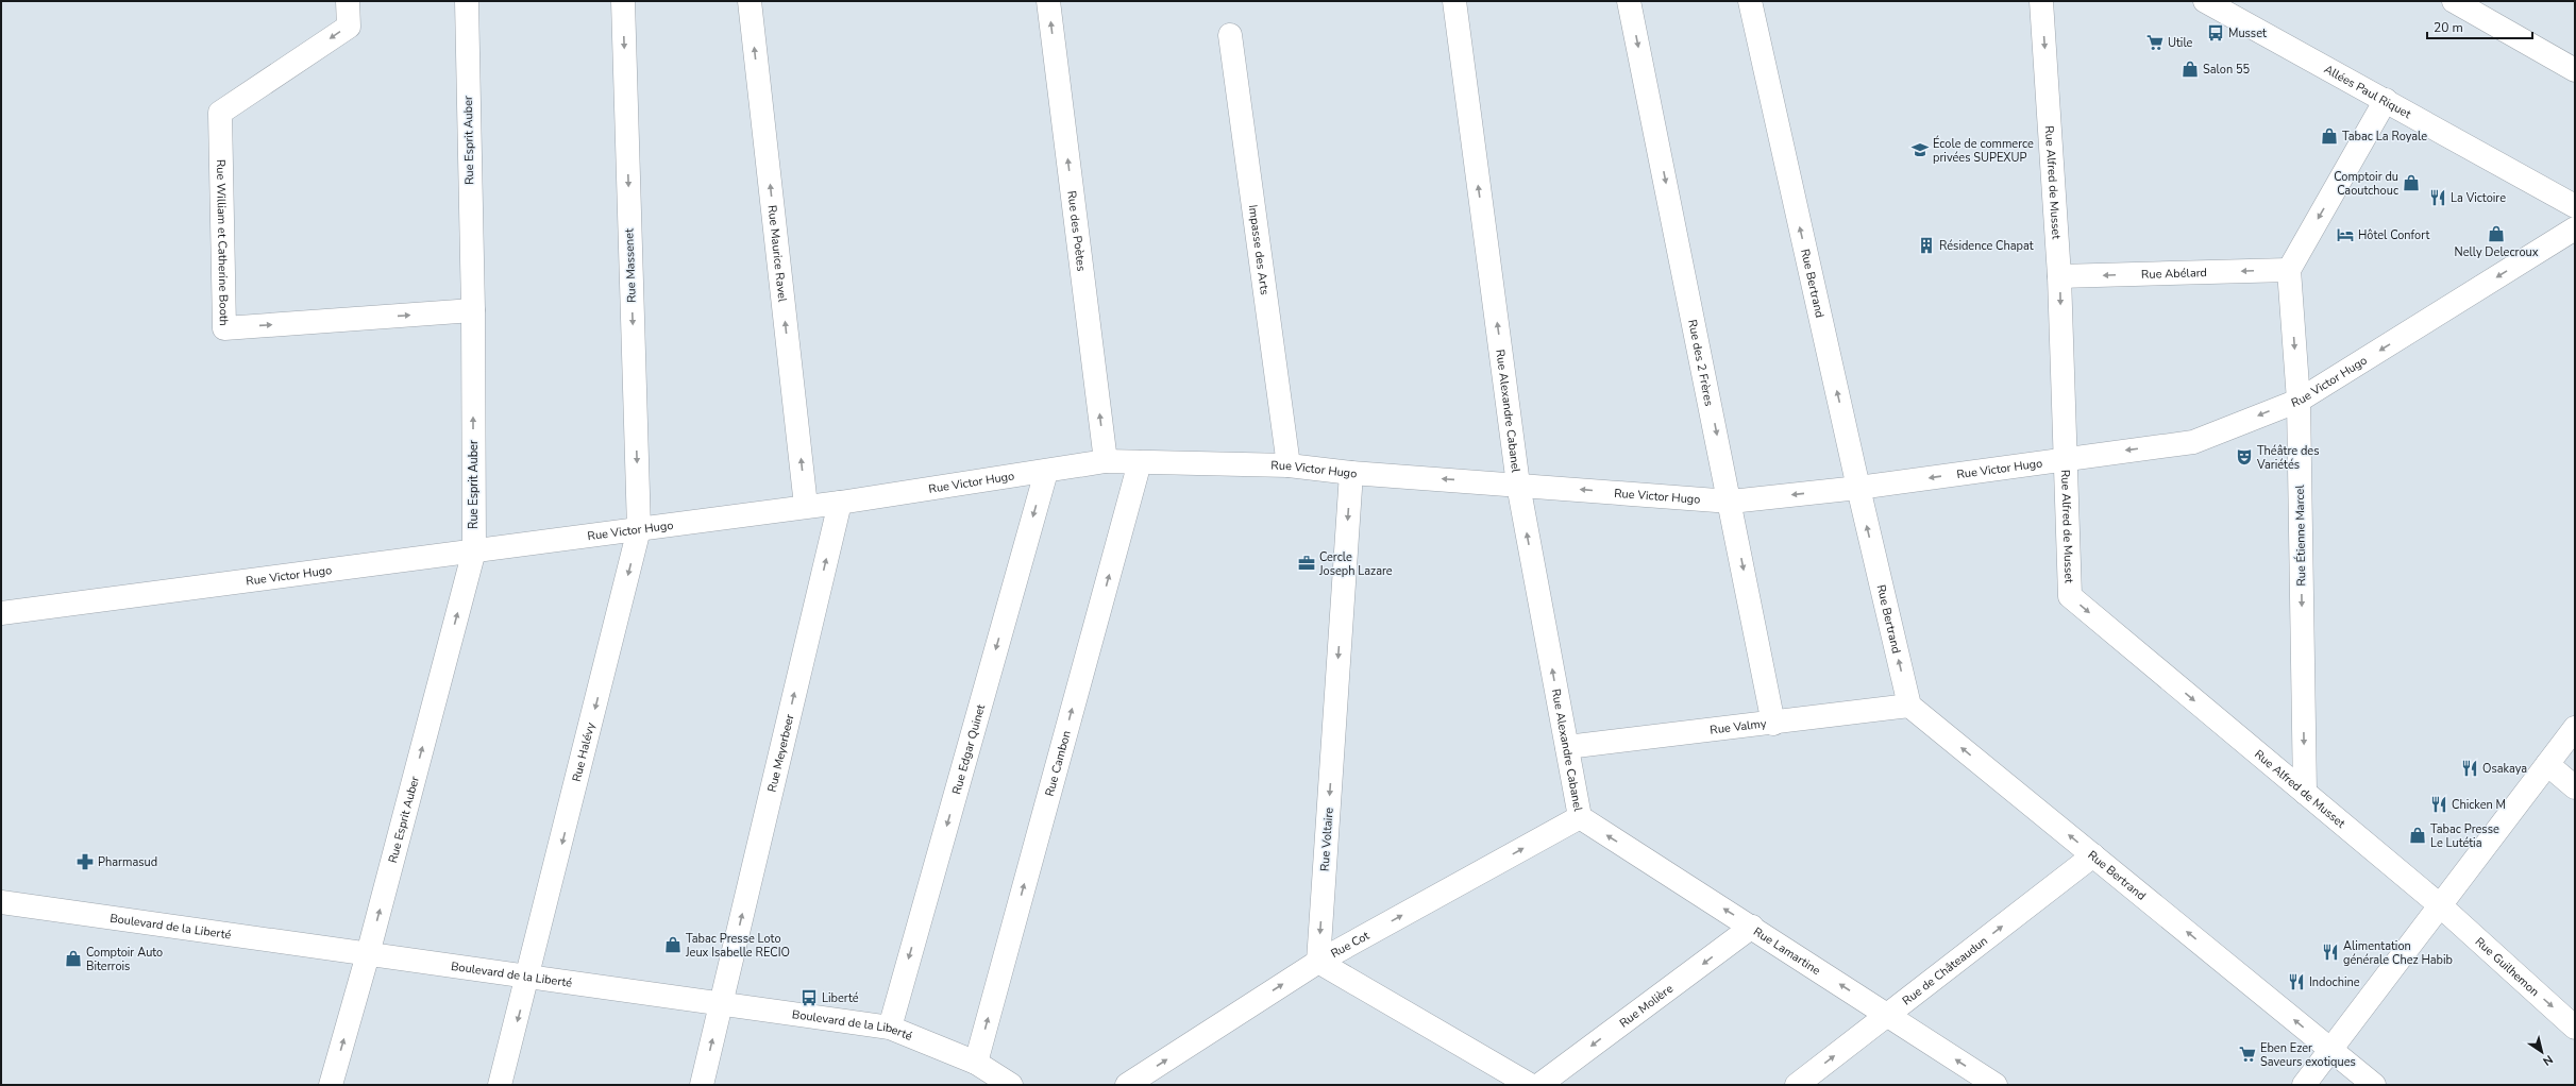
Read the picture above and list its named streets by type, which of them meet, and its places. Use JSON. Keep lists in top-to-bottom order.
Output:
{
  "streets": {
    "street": [
      "Allées Paul Riquet",
      "Rue Esprit Auber",
      "Rue Alfred de Musset",
      "Rue des Poètes",
      "Rue William et Catherine Booth",
      "Impasse des Arts",
      "Rue Maurice Ravel",
      "Rue Massenet",
      "Rue Abélard",
      "Rue Bertrand",
      "Rue des 2 Frères",
      "Rue Victor Hugo",
      "Rue Alexandre Cabanel",
      "Rue Étienne Marcel",
      "Rue Valmy",
      "Rue Edgar Quinet",
      "Rue Halévy",
      "Rue Meyerbeer",
      "Rue Cambon",
      "Rue Voltaire",
      "Boulevard de la Liberté",
      "Rue Cot",
      "Rue Lamartine",
      "Rue Guilhemon",
      "Rue de Châteaudun",
      "Rue Molière"
    ]
  },
  "crossings": [
    ["Rue Esprit Auber", "Rue William et Catherine Booth"],
    ["Rue Esprit Auber", "Rue Victor Hugo"],
    ["Rue Esprit Auber", "Boulevard de la Liberté"],
    ["Rue Alfred de Musset", "Rue Abélard"],
    ["Rue Alfred de Musset", "Rue Victor Hugo"],
    ["Rue Alfred de Musset", "Rue Étienne Marcel"],
    ["Rue Alfred de Musset", "Rue Guilhemon"],
    ["Rue des Poètes", "Rue Victor Hugo"],
    ["Impasse des Arts", "Rue Victor Hugo"],
    ["Rue Maurice Ravel", "Rue Victor Hugo"],
    ["Rue Massenet", "Rue Victor Hugo"],
    ["Rue Massenet", "Rue Halévy"],
    ["Rue Abélard", "Rue Étienne Marcel"],
    ["Rue Bertrand", "Rue Victor Hugo"],
    ["Rue Bertrand", "Rue Valmy"],
    ["Rue Bertrand", "Rue de Châteaudun"],
    ["Rue des 2 Frères", "Rue Victor Hugo"],
    ["Rue des 2 Frères", "Rue Valmy"],
    ["Rue Victor Hugo", "Rue Alexandre Cabanel"],
    ["Rue Victor Hugo", "Rue Étienne Marcel"],
    ["Rue Victor Hugo", "Rue Edgar Quinet"],
    ["Rue Victor Hugo", "Rue Halévy"],
    ["Rue Victor Hugo", "Rue Meyerbeer"],
    ["Rue Victor Hugo", "Rue Cambon"],
    ["Rue Victor Hugo", "Rue Voltaire"],
    ["Rue Alexandre Cabanel", "Rue Valmy"],
    ["Rue Alexandre Cabanel", "Rue Cot"],
    ["Rue Alexandre Cabanel", "Rue Lamartine"],
    ["Rue Edgar Quinet", "Boulevard de la Liberté"],
    ["Rue Halévy", "Boulevard de la Liberté"],
    ["Rue Meyerbeer", "Boulevard de la Liberté"],
    ["Rue Cambon", "Boulevard de la Liberté"],
    ["Rue Voltaire", "Rue Cot"],
    ["Rue Cot", "Rue Lamartine"],
    ["Rue Lamartine", "Rue de Châteaudun"],
    ["Rue Lamartine", "Rue Molière"]
  ],
  "one_way": [
    "Rue Esprit Auber",
    "Rue Alfred de Musset",
    "Rue des Poètes",
    "Rue Maurice Ravel",
    "Rue Massenet",
    "Rue Abélard",
    "Rue Bertrand",
    "Rue des 2 Frères",
    "Rue Victor Hugo",
    "Rue Alexandre Cabanel",
    "Rue Étienne Marcel",
    "Rue Edgar Quinet",
    "Rue Halévy",
    "Rue Meyerbeer",
    "Rue Cambon",
    "Rue Voltaire",
    "Rue Cot",
    "Rue Lamartine",
    "Rue Guilhemon",
    "Rue de Châteaudun",
    "Rue Molière"
  ],
  "places": {
    "bus stop": ["Musset", "Liberté"],
    "supermarket": ["Utile", "Eben Ezer Saveurs exotiques"],
    "shop": [
      "Salon 55",
      "Tabac La Royale",
      "Comptoir du Caoutchouc",
      "Nelly Delecroux",
      "Tabac Presse Le Lutétia",
      "Tabac Presse Loto Jeux Isabelle RECIO",
      "Comptoir Auto Biterrois"
    ],
    "school or university": ["École de commerce privées SUPEXUP"],
    "restaurant": [
      "La Victoire",
      "Osakaya",
      "Chicken M",
      "Alimentation générale Chez Habib",
      "Indochine"
    ],
    "hotel": ["Hôtel Confort"],
    "building": ["Résidence Chapat"],
    "theatre": ["Théâtre des Variétés"],
    "office": ["Cercle Joseph Lazare"],
    "pharmacy": ["Pharmasud"]
  },
  "scale_bar": "20 m",
  "north": "bottom right"
}
